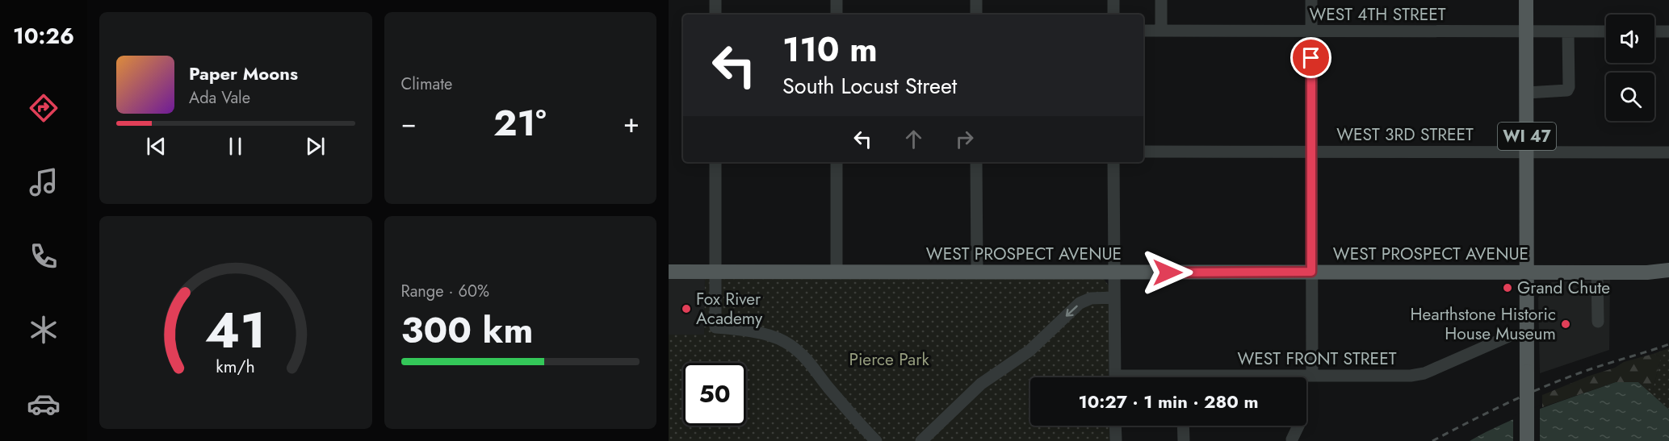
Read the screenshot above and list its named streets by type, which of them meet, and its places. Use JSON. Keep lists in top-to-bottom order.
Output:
{
  "streets": {
    "main road": ["WI 47", "WEST PROSPECT AVENUE"],
    "street": ["WEST 4TH STREET", "WEST 3RD STREET", "WEST FRONT STREET"]
  },
  "crossings": [
    ["WEST 4TH STREET", "WI 47"],
    ["WEST 3RD STREET", "WI 47"],
    ["WI 47", "WEST PROSPECT AVENUE"]
  ],
  "parks": ["Pierce Park"],
  "places": ["Grand Chute", "Fox River Academy", "Hearthstone Historic House Museum"],
  "page": {
    "tabs": "10:26",
    "tile": [
      "Climate",
      ["Range · 60%", "300 km"]
    ],
    "turn": ["110 m", "South Locust Street"],
    "song": ["Paper Moons", "Ada Vale"],
    "heat": ["−", "21°", "+"],
    "limit": "50",
    "trip": "10:27 · 1 min · 280 m",
    "gauge": ["41", "km/h"]
  }
}
